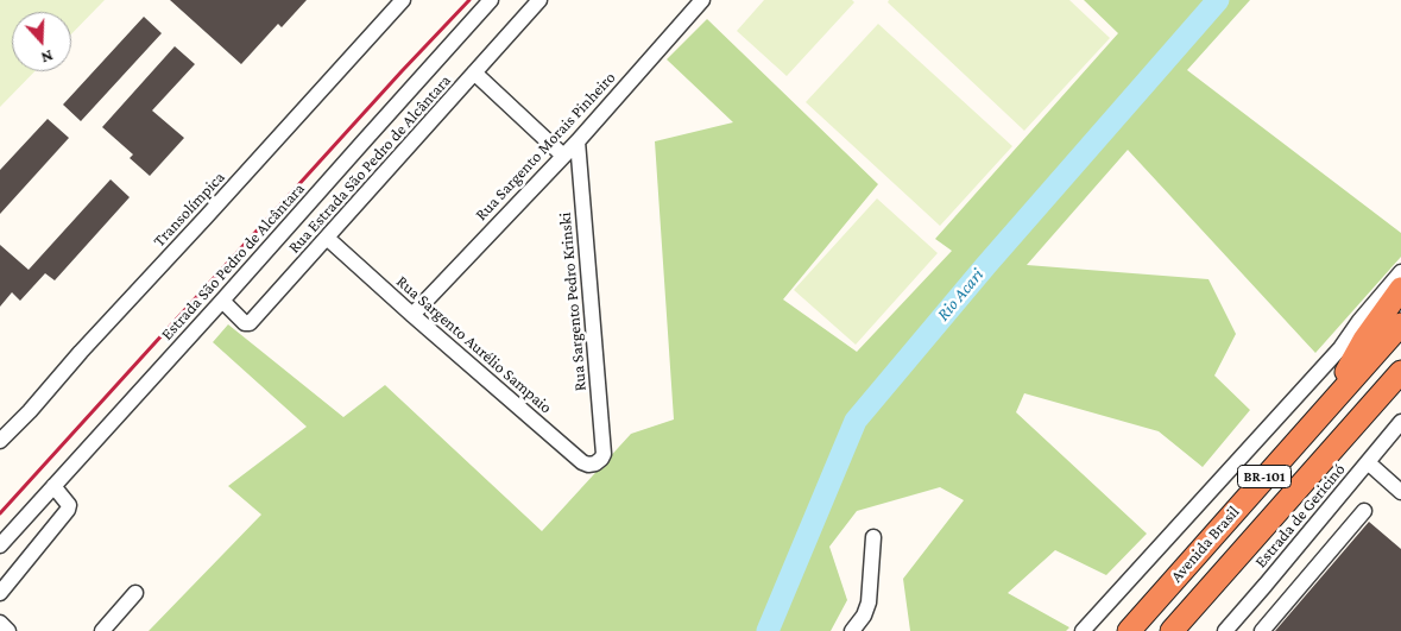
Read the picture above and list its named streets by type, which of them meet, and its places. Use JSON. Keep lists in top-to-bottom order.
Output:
{
  "streets": {
    "highway": ["BR-101", "Avenida Brasil"],
    "street": [
      "Rua Sargento Morais Pinheiro",
      "Rua Estrada São Pedro de Alcântara",
      "Transolímpica",
      "Estrada São Pedro de Alcântara",
      "Rua Sargento Pedro Krinski",
      "Rua Sargento Aurélio Sampaio",
      "Estrada de Gericinó"
    ]
  },
  "crossings": [
    ["Rua Sargento Morais Pinheiro", "Rua Sargento Pedro Krinski"],
    ["Rua Sargento Morais Pinheiro", "Rua Sargento Aurélio Sampaio"],
    ["Rua Estrada São Pedro de Alcântara", "Estrada São Pedro de Alcântara"],
    ["Rua Estrada São Pedro de Alcântara", "Rua Sargento Aurélio Sampaio"],
    ["Rua Sargento Pedro Krinski", "Rua Sargento Aurélio Sampaio"]
  ],
  "water": ["Rio Acari"],
  "north": "bottom"
}
